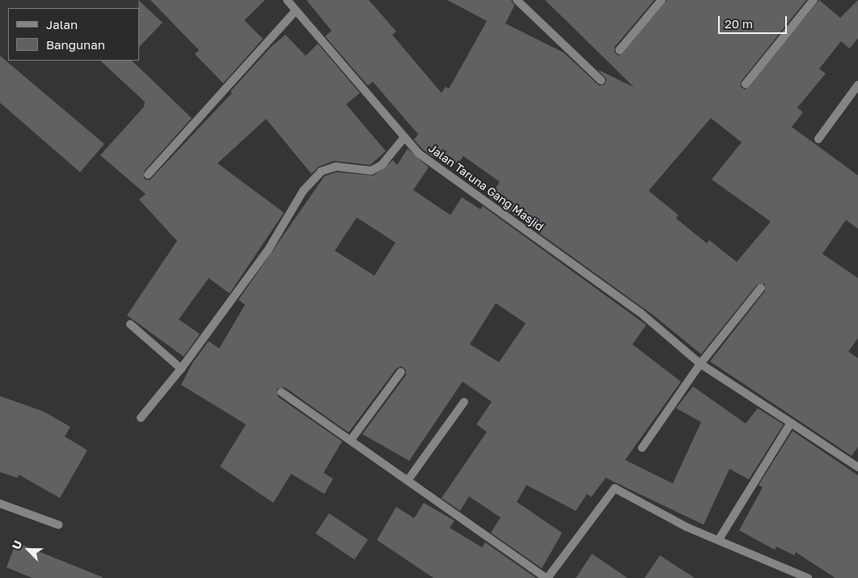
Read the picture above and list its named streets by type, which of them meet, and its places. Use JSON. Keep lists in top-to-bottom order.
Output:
{
  "streets": {
    "street": ["Jalan Taruna Gang Masjid"]
  },
  "legend": ["Jalan", "Bangunan"],
  "scale_bar": "20 m",
  "north": "top left"
}
